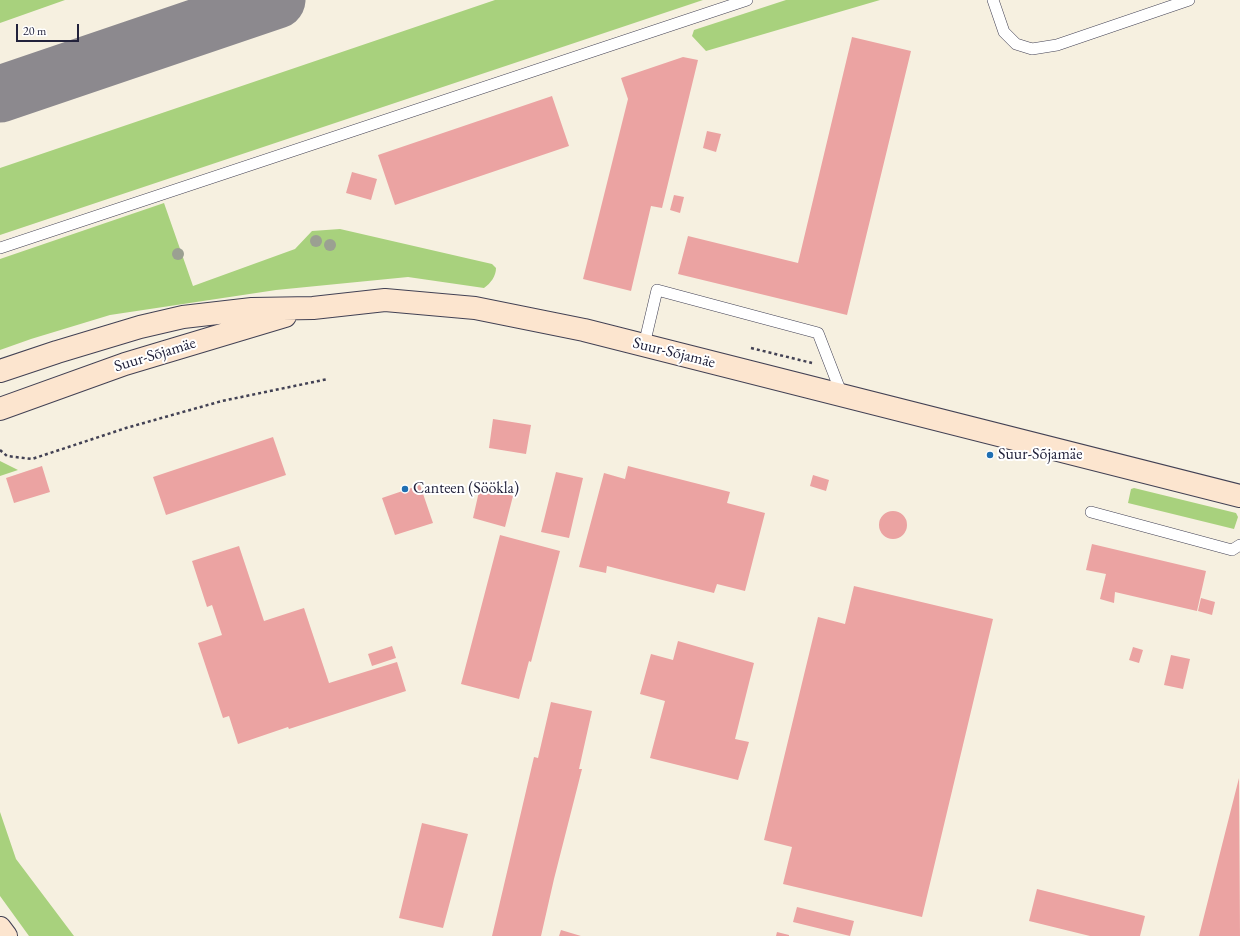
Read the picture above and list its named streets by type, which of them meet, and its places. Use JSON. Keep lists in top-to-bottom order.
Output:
{
  "streets": {
    "main road": ["Suur-Sõjamäe"]
  },
  "places": ["Suur-Sõjamäe", "Canteen (Söökla)"],
  "scale_bar": "20 m"
}
